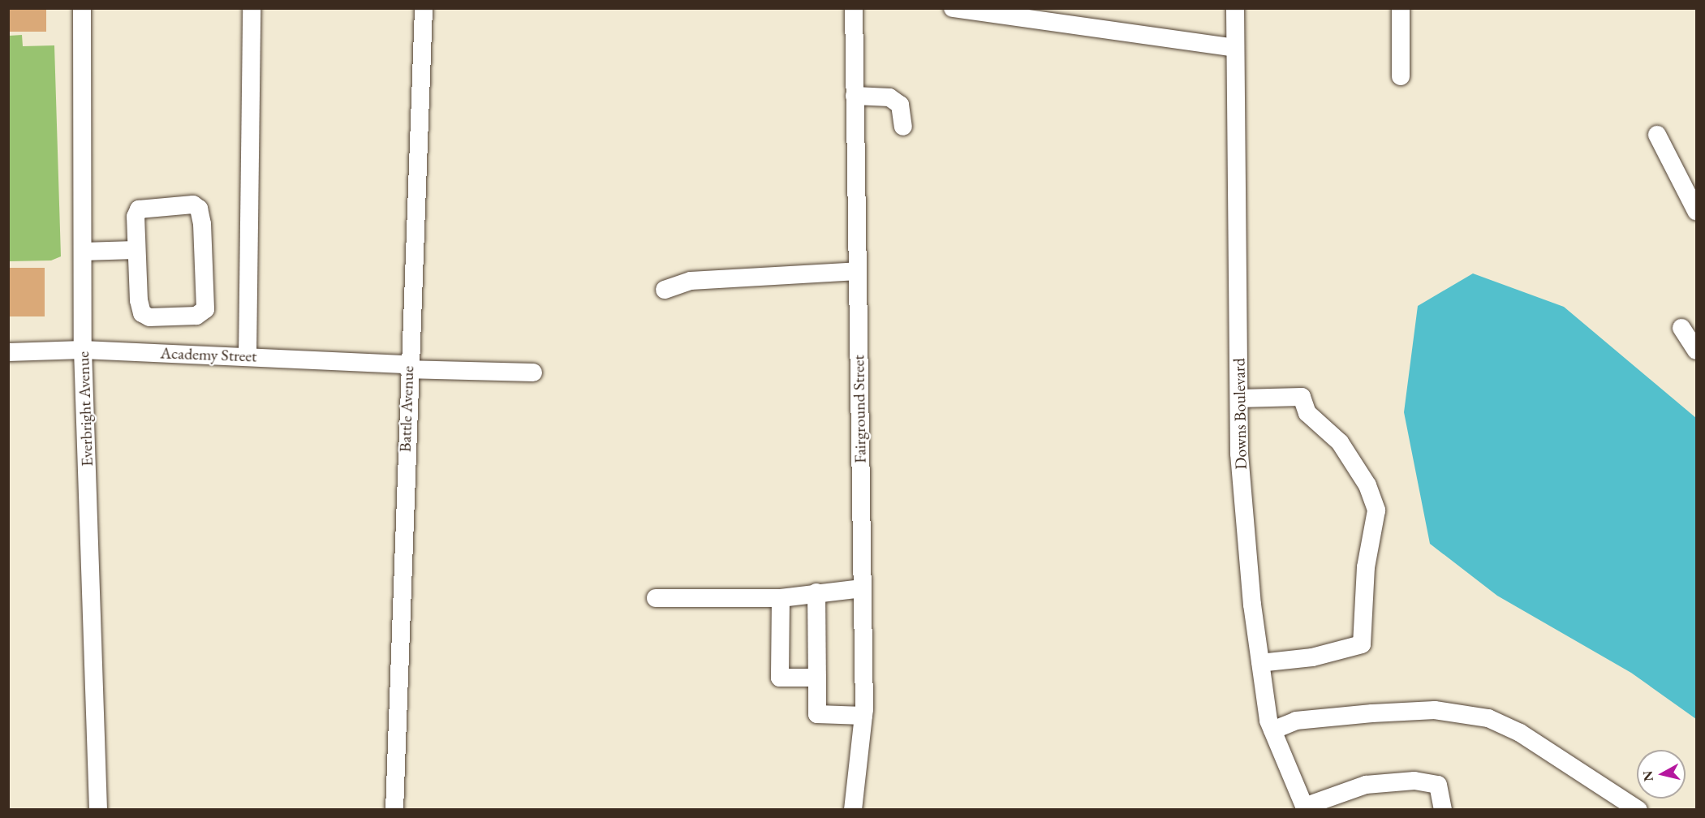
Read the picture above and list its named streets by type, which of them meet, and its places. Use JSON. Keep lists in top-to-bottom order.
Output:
{
  "streets": {
    "street": [
      "Academy Street",
      "Everbright Avenue",
      "Battle Avenue",
      "Fairground Street",
      "Downs Boulevard"
    ]
  },
  "crossings": [
    ["Academy Street", "Everbright Avenue"],
    ["Academy Street", "Battle Avenue"]
  ],
  "north": "left"
}
